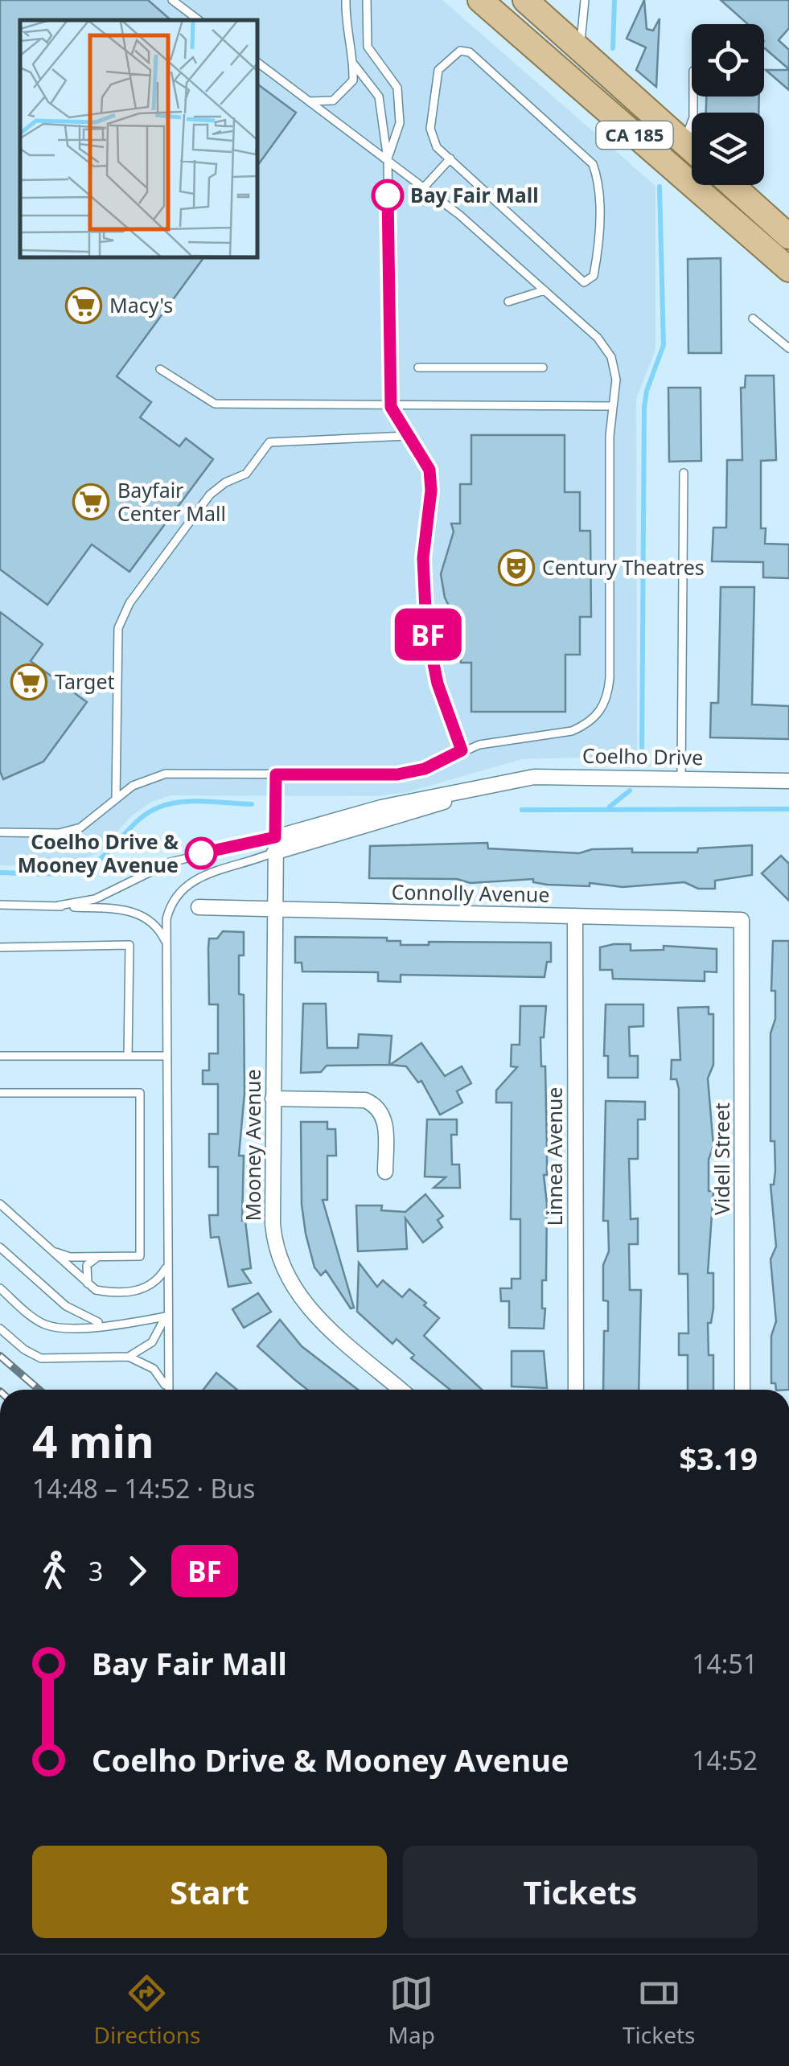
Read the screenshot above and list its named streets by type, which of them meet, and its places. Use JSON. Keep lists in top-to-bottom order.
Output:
{
  "streets": {
    "main road": ["CA 185"],
    "street": [
      "Coelho Drive",
      "Connolly Avenue",
      "Mooney Avenue",
      "Linnea Avenue",
      "Videll Street"
    ]
  },
  "crossings": [
    ["Coelho Drive", "Mooney Avenue"],
    ["Connolly Avenue", "Mooney Avenue"],
    ["Connolly Avenue", "Linnea Avenue"],
    ["Connolly Avenue", "Videll Street"]
  ],
  "places": {
    "other": ["Bay Fair Mall", "Coelho Drive & Mooney Avenue"],
    "supermarket": ["Macy's", "Bayfair Center Mall", "Target"],
    "theatre": ["Century Theatres"]
  },
  "lines": ["bus line BF"],
  "page": {
    "on_map": "BF",
    "heading": ["4 min", "14:48 – 14:52 · Bus", "$3.19"],
    "legs": ["3", "BF"],
    "list": [
      {
        "name": "Bay Fair Mall",
        "value": "14:51"
      },
      {
        "name": "Coelho Drive & Mooney Avenue",
        "value": "14:52"
      }
    ],
    "buttons": ["Start", "Tickets"],
    "tabs": ["Directions", "Map", "Tickets"]
  }
}
